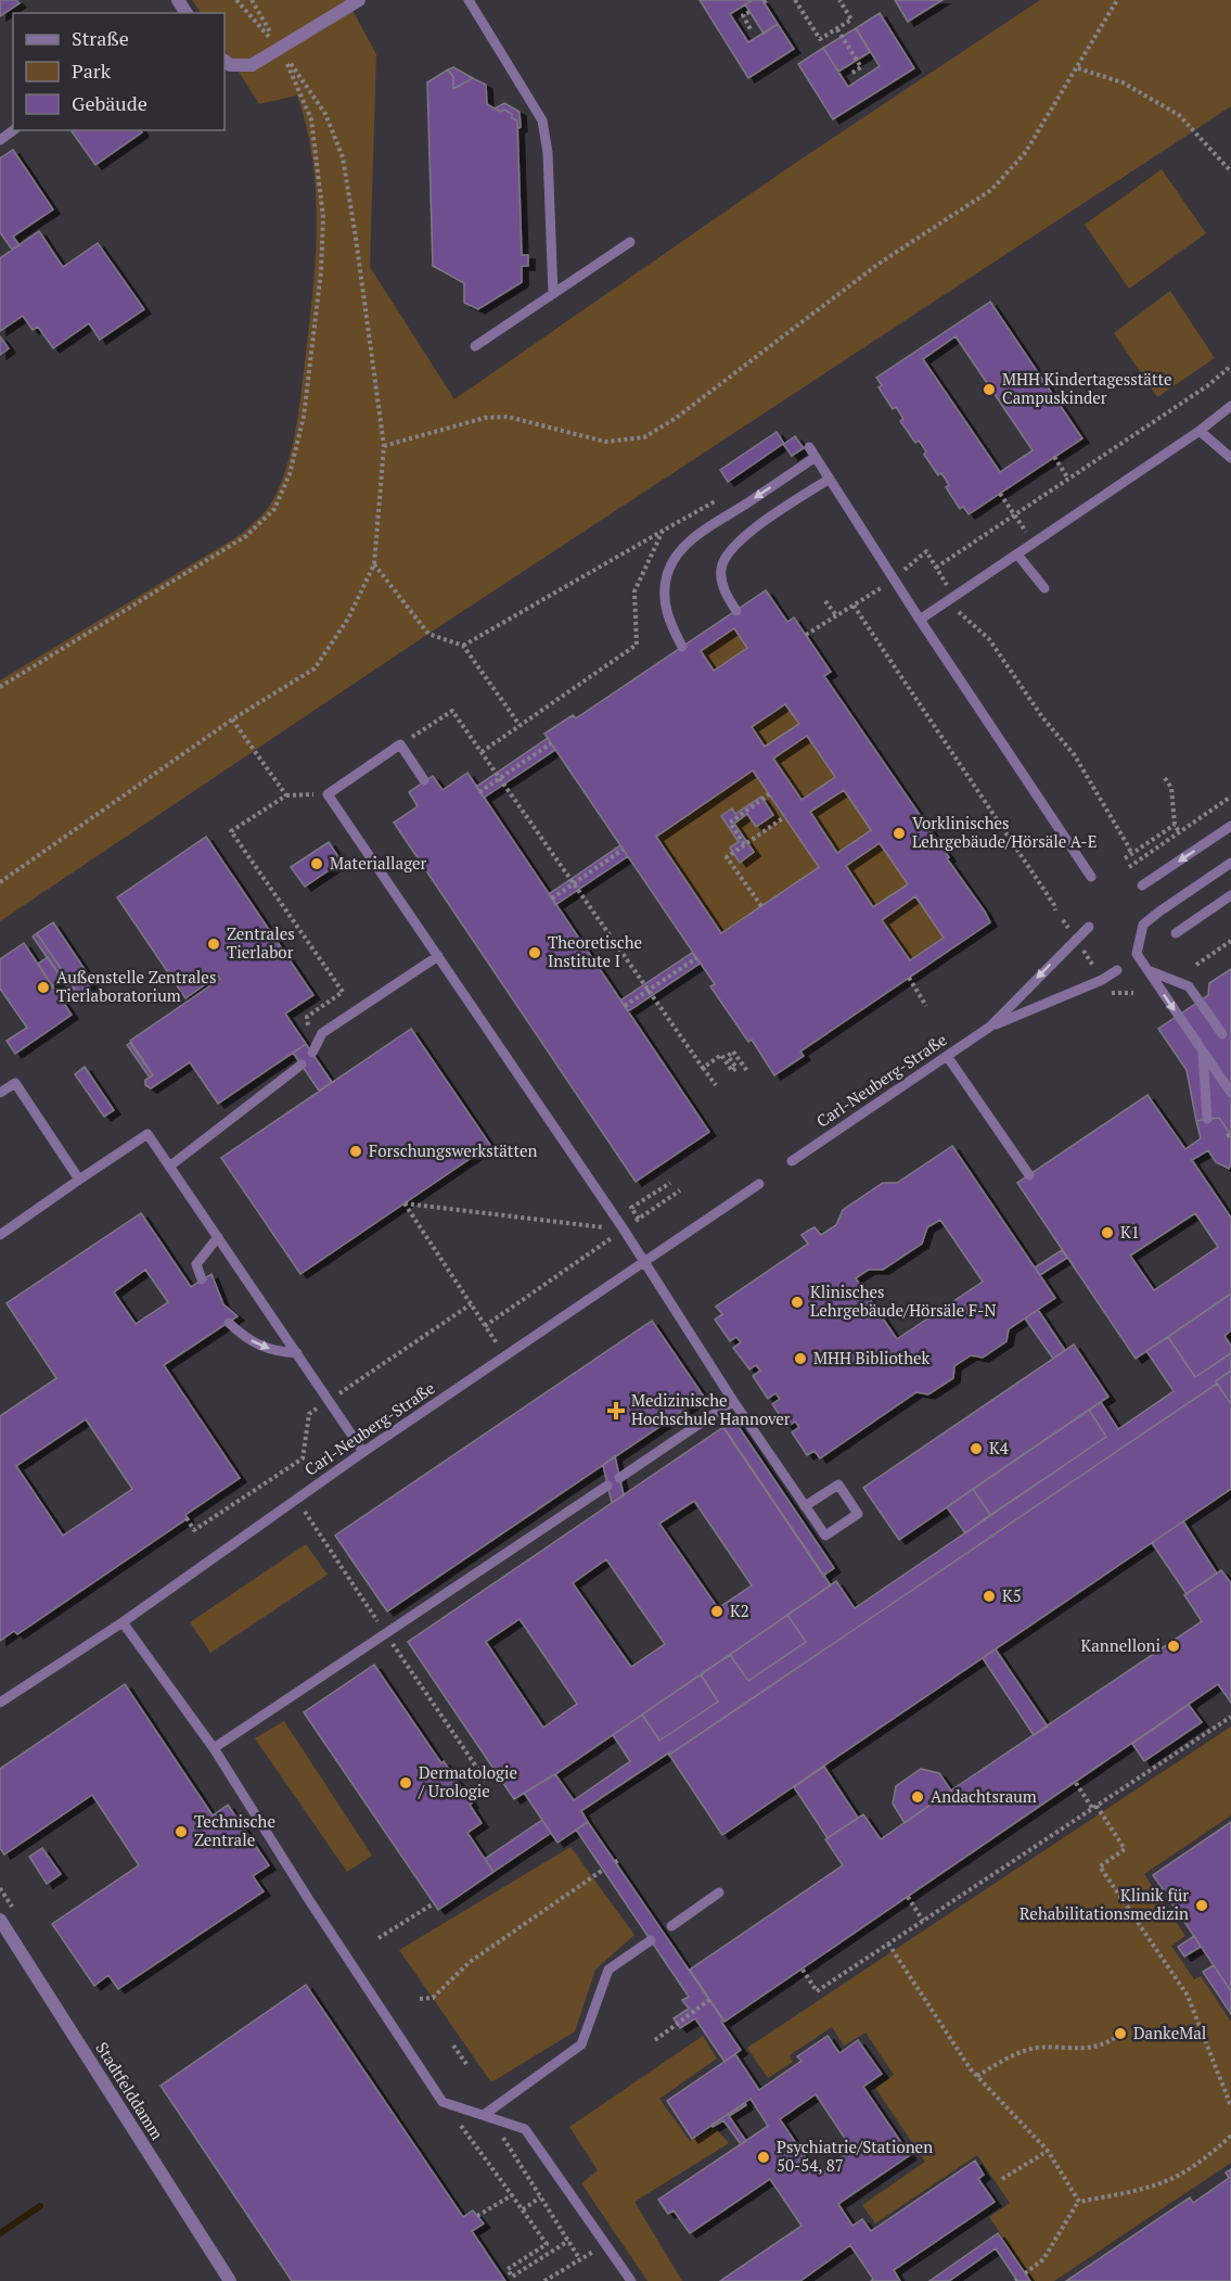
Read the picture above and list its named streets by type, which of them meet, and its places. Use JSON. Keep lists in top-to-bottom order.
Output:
{
  "streets": {
    "street": ["Stadtfelddamm"],
    "lane": ["Carl-Neuberg-Straße"]
  },
  "places": {
    "other": [
      "MHH Kindertagesstätte Campuskinder",
      "Vorklinisches Lehrgebäude/Hörsäle A-E",
      "Materiallager",
      "Zentrales Tierlabor",
      "Theoretische Institute I",
      "Außenstelle Zentrales Tierlaboratorium",
      "Forschungswerkstätten",
      "K1",
      "Klinisches Lehrgebäude/Hörsäle F-N",
      "MHH Bibliothek",
      "K4",
      "K5",
      "K2",
      "Kannelloni",
      "Dermatologie / Urologie",
      "Andachtsraum",
      "Technische Zentrale",
      "Klinik für Rehabilitationsmedizin",
      "DankeMal",
      "Psychiatrie/Stationen 50-54, 87"
    ],
    "health": ["Medizinische Hochschule Hannover"]
  },
  "legend": ["Straße", "Park", "Gebäude"]
}
